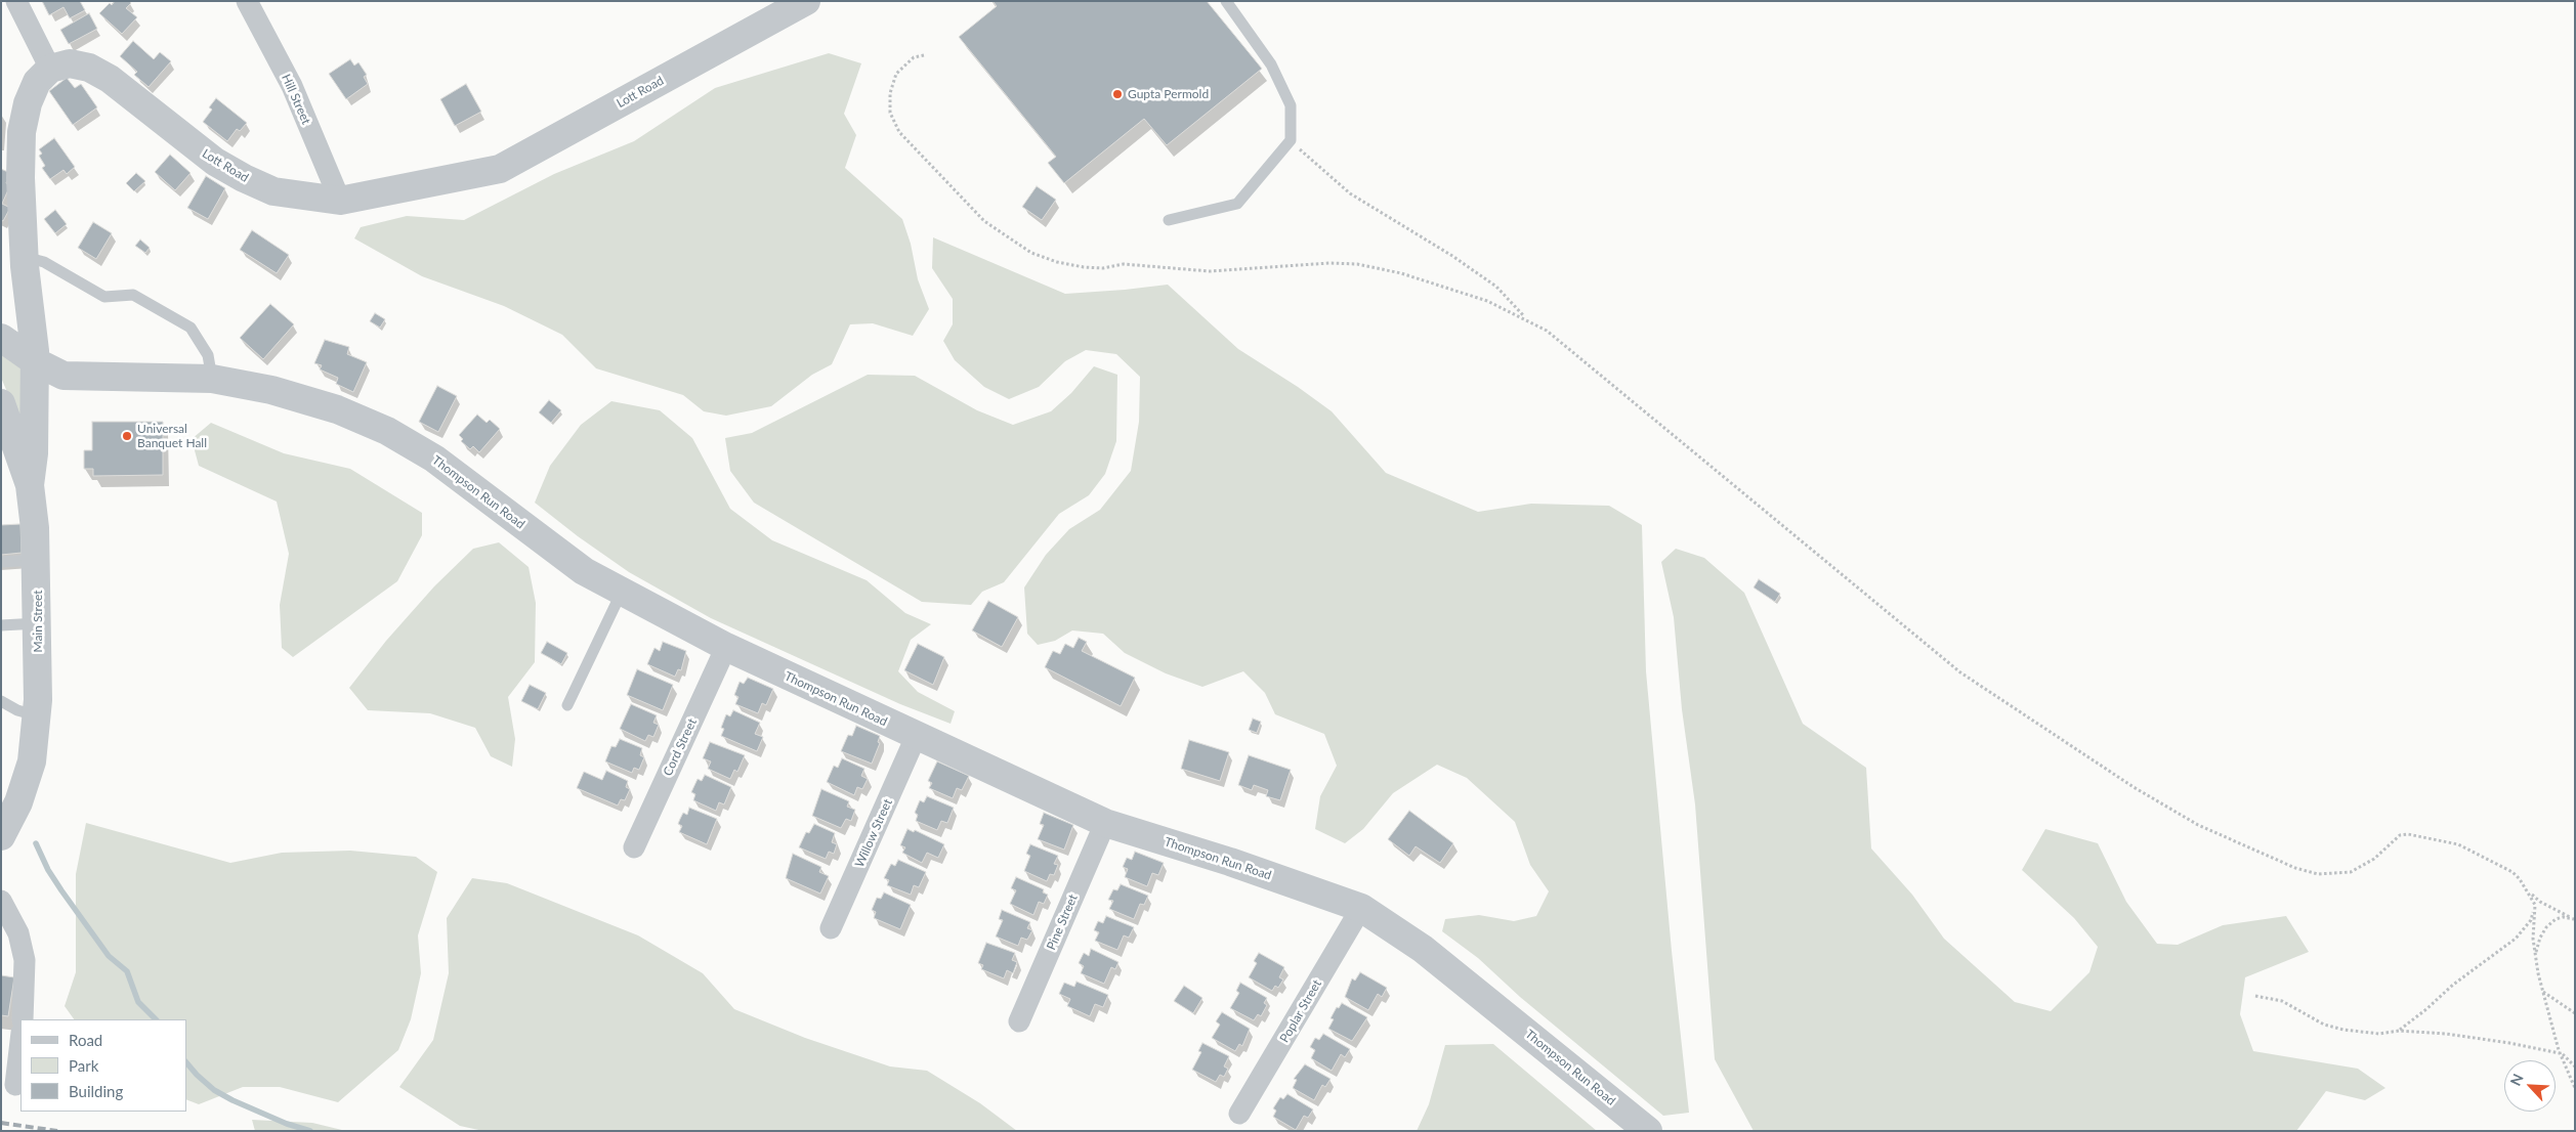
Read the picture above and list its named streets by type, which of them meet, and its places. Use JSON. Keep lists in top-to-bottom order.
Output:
{
  "streets": {
    "street": [
      "Lott Road",
      "Hill Street",
      "Thompson Run Road",
      "Main Street",
      "Cord Street",
      "Willow Street",
      "Pine Street",
      "Poplar Street"
    ]
  },
  "crossings": [
    ["Lott Road", "Hill Street"],
    ["Thompson Run Road", "Cord Street"],
    ["Thompson Run Road", "Willow Street"],
    ["Thompson Run Road", "Pine Street"],
    ["Thompson Run Road", "Poplar Street"]
  ],
  "places": ["Gupta Permold", "Universal Banquet Hall"],
  "legend": ["Road", "Park", "Building"],
  "north": "top left"
}
